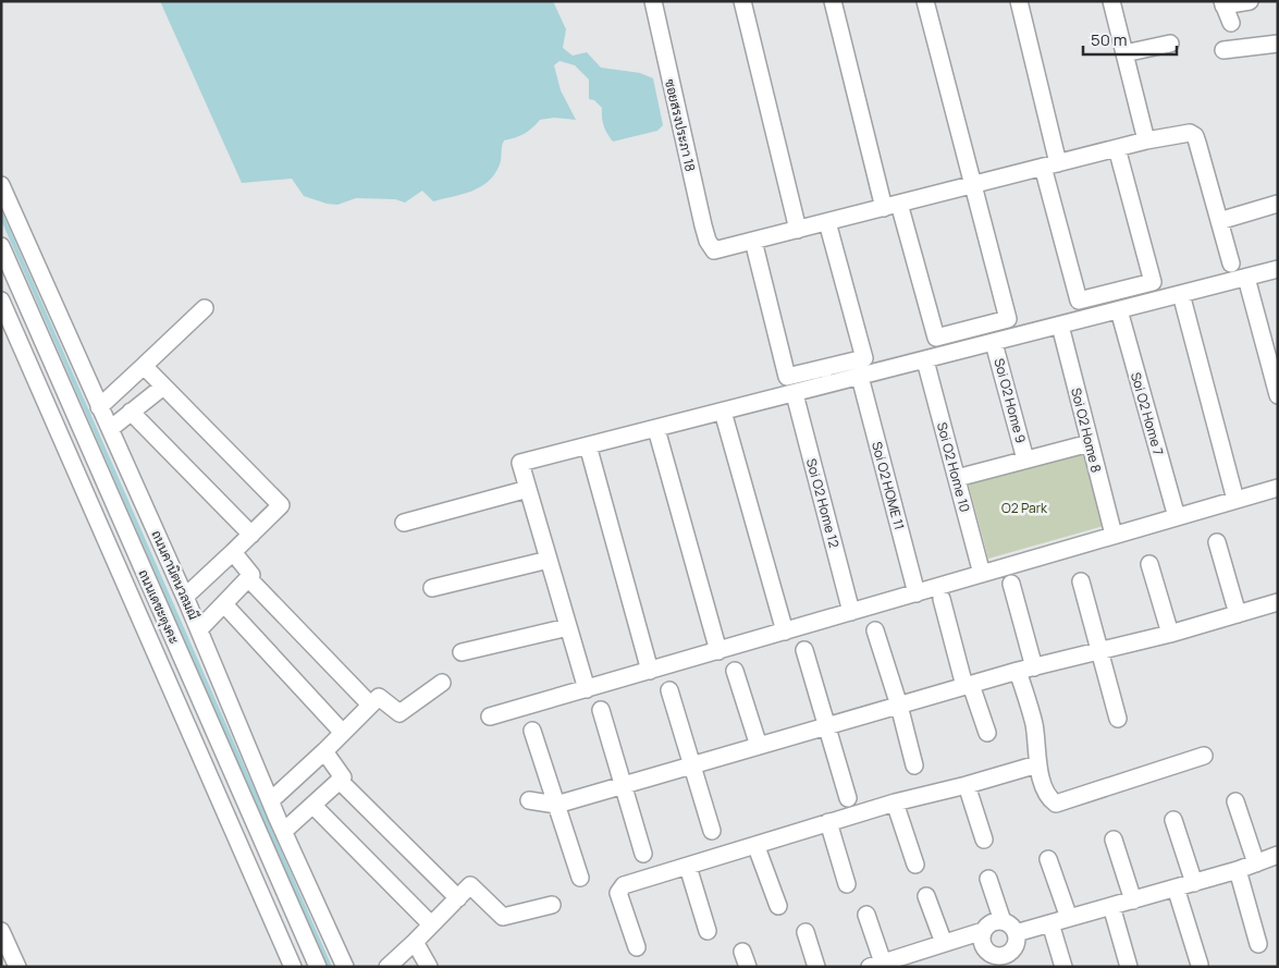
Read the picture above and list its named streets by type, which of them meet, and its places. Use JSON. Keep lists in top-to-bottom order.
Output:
{
  "streets": {
    "street": [
      "ซอยสรงประภา 18",
      "Soi O2 Home 9",
      "Soi O2 Home 7",
      "Soi O2 Home 8",
      "Soi O2 Home 10",
      "Soi O2 HOME 11",
      "Soi O2 Home 12",
      "ถนนคานิตนวลมณี",
      "ถนนเดชะตุงคะ"
    ]
  },
  "crossings": [
    ["ถนนคานิตนวลมณี", "ถนนเดชะตุงคะ"]
  ],
  "parks": ["O2 Park"],
  "scale_bar": "50 m"
}
